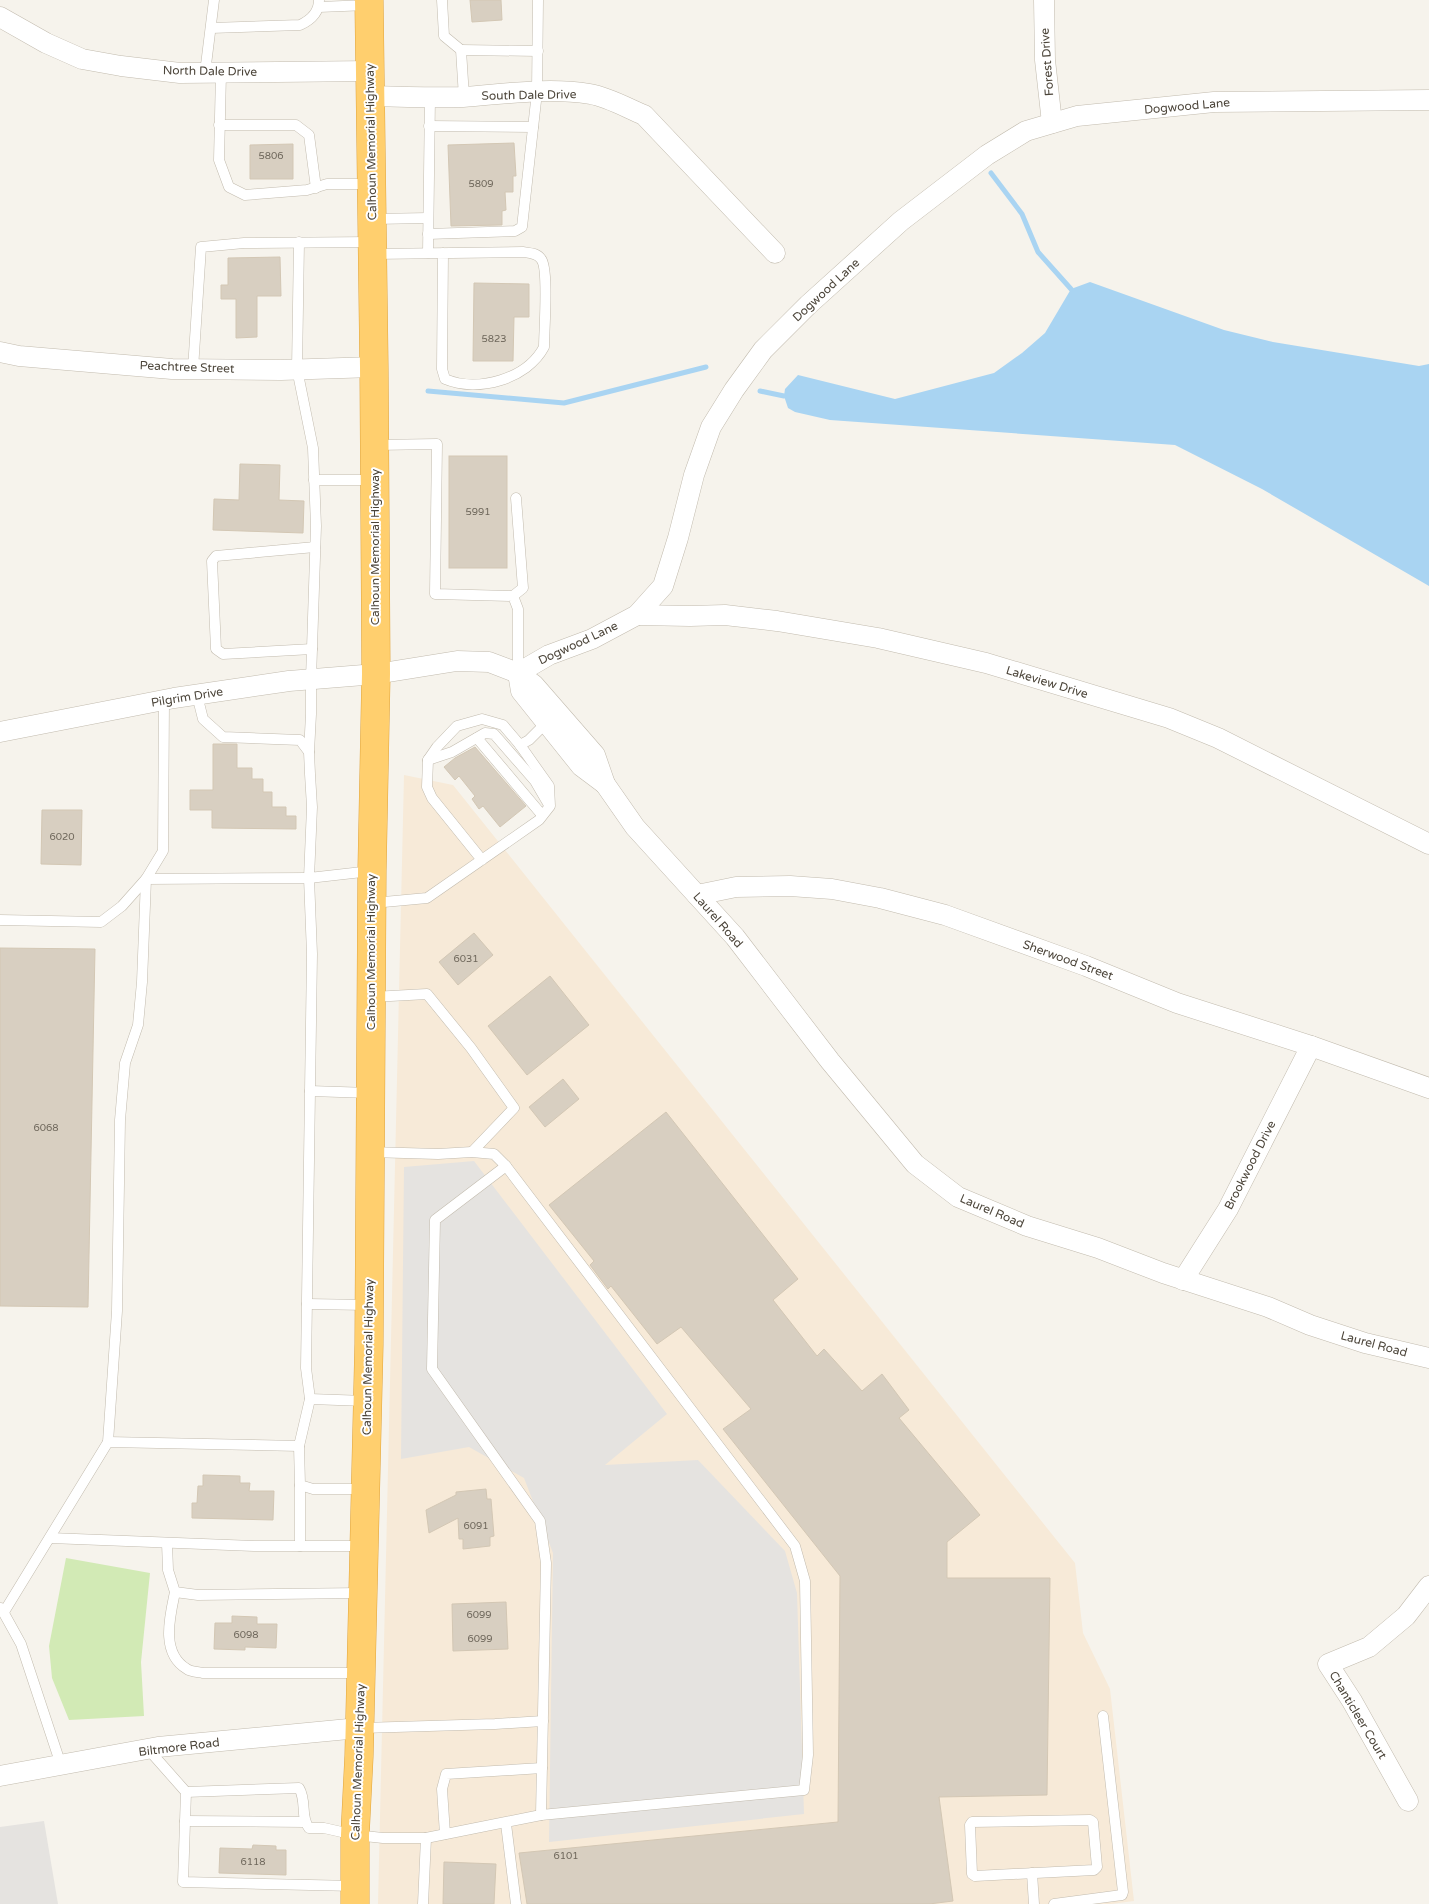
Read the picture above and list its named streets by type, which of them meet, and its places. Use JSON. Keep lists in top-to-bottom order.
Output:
{
  "streets": {
    "highway": ["Calhoun Memorial Highway"],
    "street": [
      "Forest Drive",
      "North Dale Drive",
      "South Dale Drive",
      "Dogwood Lane",
      "Peachtree Street",
      "Lakeview Drive",
      "Pilgrim Drive",
      "Laurel Road",
      "Sherwood Street",
      "Brookwood Drive",
      "Chanticleer Court",
      "Biltmore Road"
    ]
  },
  "crossings": [
    ["Forest Drive", "Dogwood Lane"],
    ["North Dale Drive", "South Dale Drive"],
    ["North Dale Drive", "Calhoun Memorial Highway"],
    ["South Dale Drive", "Calhoun Memorial Highway"],
    ["Dogwood Lane", "Lakeview Drive"],
    ["Dogwood Lane", "Laurel Road"],
    ["Calhoun Memorial Highway", "Peachtree Street"],
    ["Calhoun Memorial Highway", "Pilgrim Drive"],
    ["Calhoun Memorial Highway", "Biltmore Road"],
    ["Laurel Road", "Sherwood Street"],
    ["Laurel Road", "Brookwood Drive"],
    ["Sherwood Street", "Brookwood Drive"]
  ],
  "house_numbers": [
    "5806",
    "5809",
    "5823",
    "5991",
    "6020",
    "6031",
    "6068",
    "6091",
    "6099",
    "6098",
    "6099",
    "6101",
    "6118"
  ]
}
